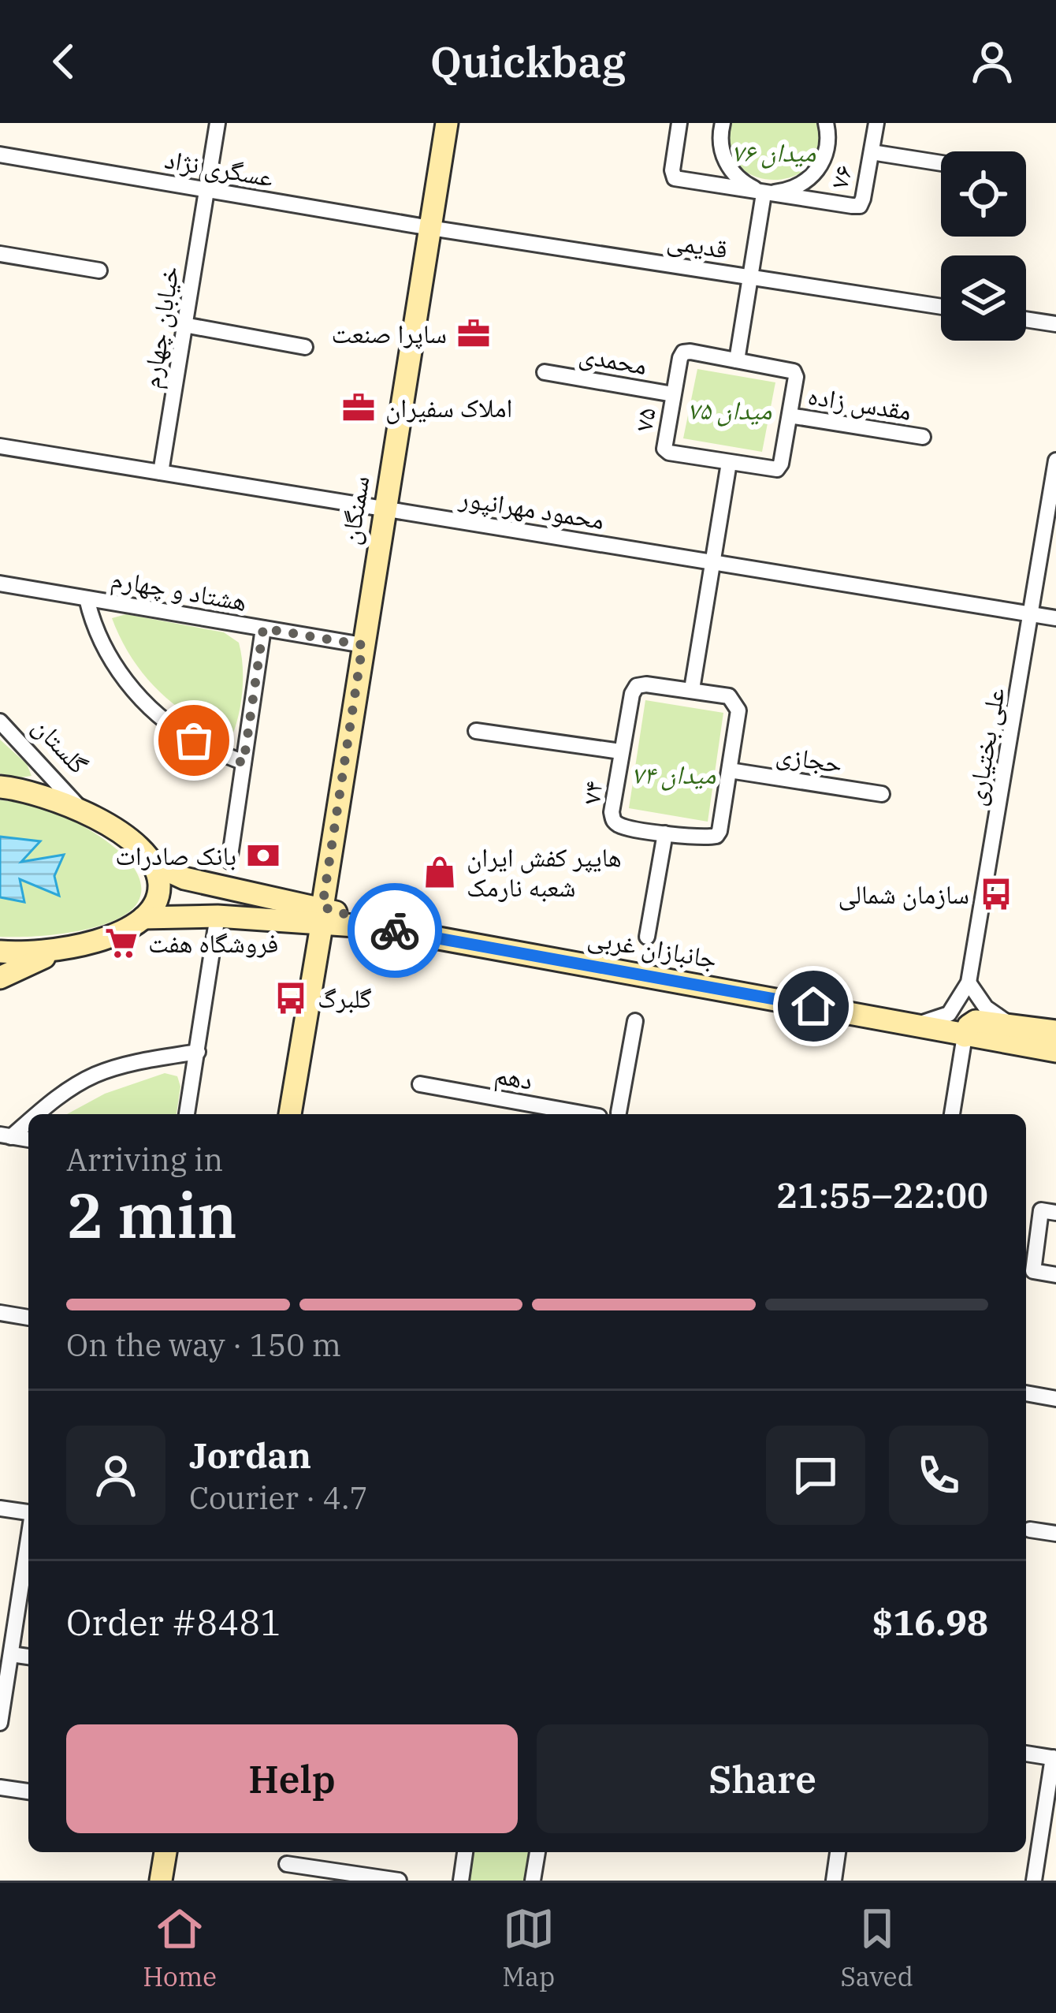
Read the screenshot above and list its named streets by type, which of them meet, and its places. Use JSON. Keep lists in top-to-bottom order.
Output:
{
  "streets": {
    "main road": ["سمنگان", "جانبازان غربی"],
    "street": [
      "عسگری نژاد",
      "۷۶",
      "قدیمی",
      "خیابان چهارم",
      "محمدی",
      "مقدس زاده",
      "۷۵",
      "محمود مهرانپور",
      "هشتاد و چهارم",
      "گلستان",
      "علی بختیاری",
      "حجازی",
      "۷۴",
      "دهم"
    ]
  },
  "crossings": [
    ["عسگری نژاد", "قدیمی"],
    ["عسگری نژاد", "خیابان چهارم"],
    ["عسگری نژاد", "سمنگان"],
    ["قدیمی", "سمنگان"],
    ["خیابان چهارم", "محمود مهرانپور"],
    ["محمدی", "۷۵"],
    ["مقدس زاده", "۷۵"],
    ["محمود مهرانپور", "سمنگان"],
    ["محمود مهرانپور", "علی بختیاری"],
    ["سمنگان", "هشتاد و چهارم"],
    ["سمنگان", "جانبازان غربی"],
    ["حجازی", "۷۴"]
  ],
  "parks": ["میدان ۷۶", "میدان ۷۵", "میدان ۷۴"],
  "places": {
    "office": ["ساپرا صنعت", "املاک سفیران"],
    "bank": ["بانک صادرات"],
    "shop": ["هایپر کفش ایران شعبه نارمک"],
    "bus stop": ["سازمان شمالی", "گلبرگ"],
    "supermarket": ["فروشگاه هفت"]
  },
  "page": {
    "header": "Quickbag",
    "heading": ["2 min", "Arriving in", "21:55–22:00"],
    "panel": [
      "Jordan",
      "Courier · 4.7",
      "Order #8481",
      "$16.98"
    ],
    "bar": "On the way · 150 m",
    "buttons": ["Help", "Share"],
    "tabs": ["Home", "Map", "Saved"]
  }
}
